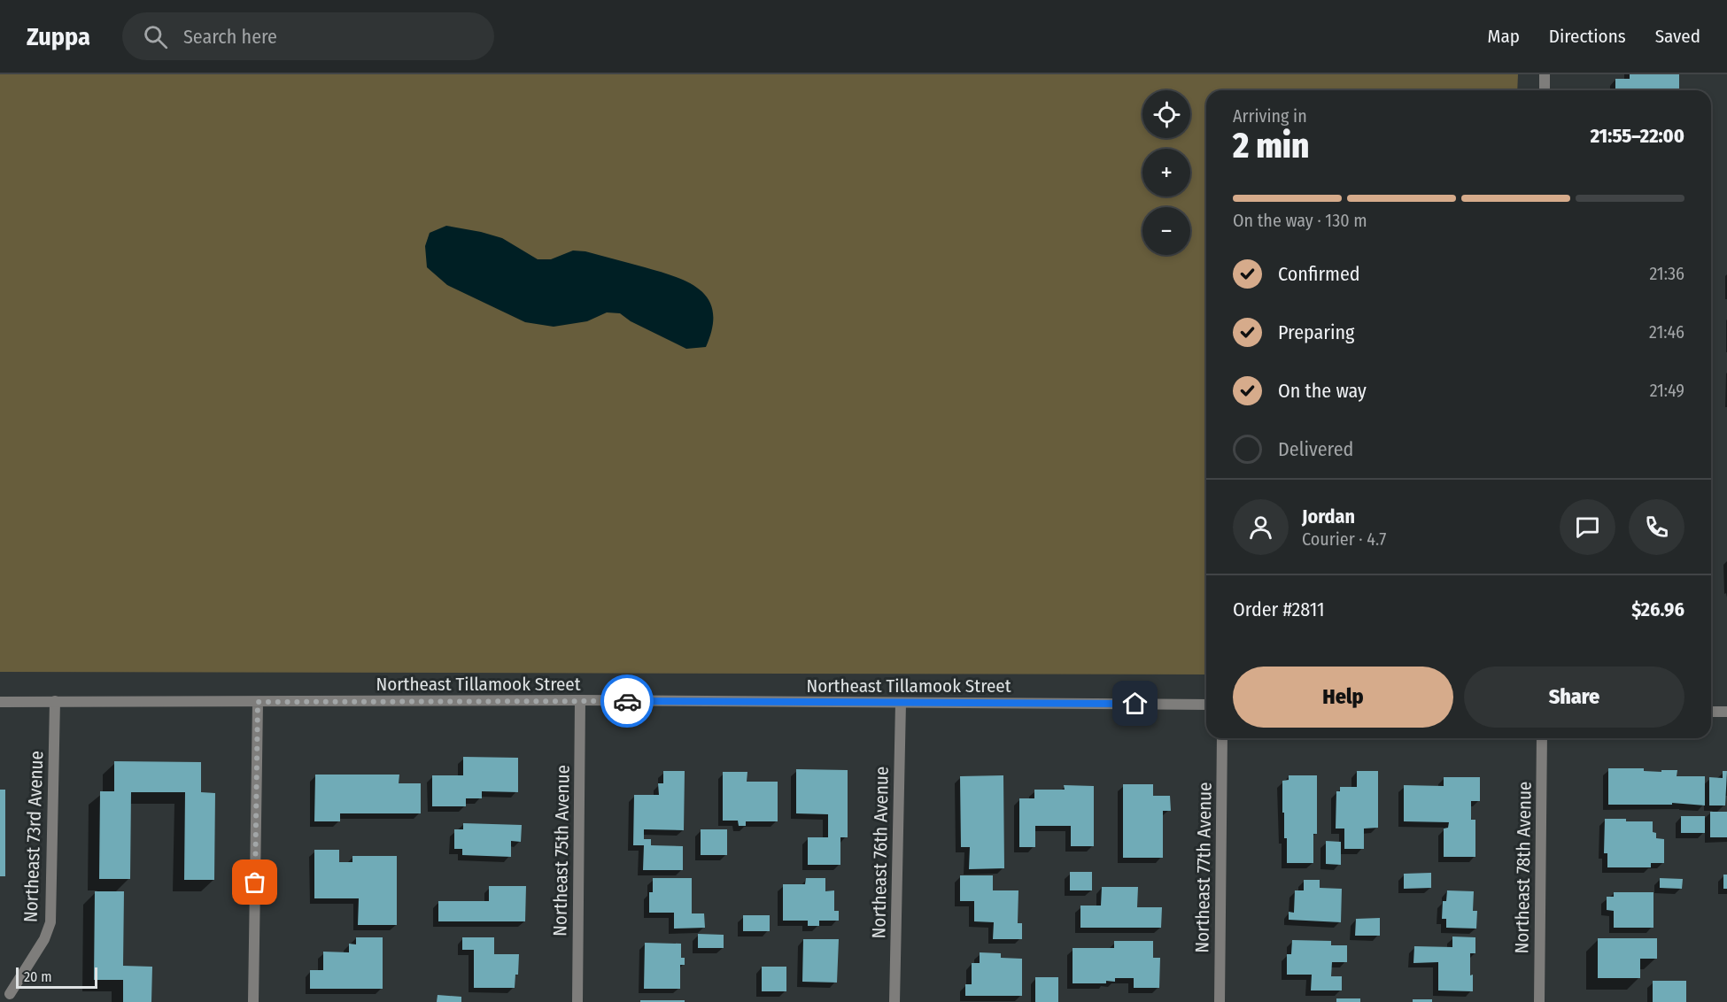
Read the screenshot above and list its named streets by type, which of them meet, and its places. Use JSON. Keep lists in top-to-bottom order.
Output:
{
  "streets": {
    "street": [
      "Northeast Tillamook Street",
      "Northeast 73rd Avenue",
      "Northeast 75th Avenue",
      "Northeast 76th Avenue",
      "Northeast 77th Avenue",
      "Northeast 78th Avenue"
    ]
  },
  "crossings": [
    ["Northeast Tillamook Street", "Northeast 73rd Avenue"],
    ["Northeast Tillamook Street", "Northeast 75th Avenue"],
    ["Northeast Tillamook Street", "Northeast 76th Avenue"]
  ],
  "scale_bar": "20 m",
  "page": {
    "header": "Zuppa",
    "search": "Search here",
    "nav": ["Map", "Directions", "Saved"],
    "map_buttons": ["+", "−"],
    "heading": ["2 min", "Arriving in", "21:55–22:00"],
    "panel": [
      "Jordan",
      "Courier · 4.7",
      "Order #2811",
      "$26.96"
    ],
    "bar": "On the way · 130 m",
    "list": [
      ["Confirmed", "21:36"],
      ["Preparing", "21:46"],
      ["On the way", "21:49"],
      "Delivered"
    ],
    "buttons": ["Help", "Share"],
    "scale": "20 m"
  }
}
